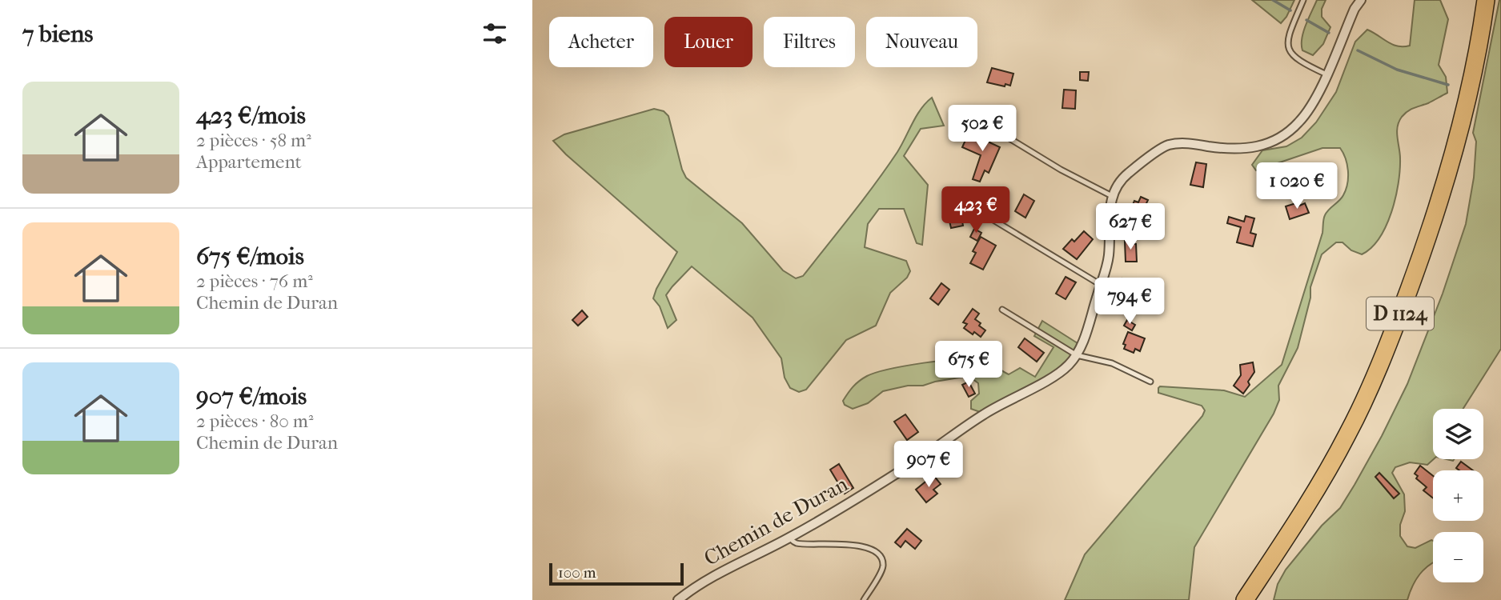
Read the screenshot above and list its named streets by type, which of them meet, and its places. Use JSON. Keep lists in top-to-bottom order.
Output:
{
  "streets": {
    "highway": ["D 1124"],
    "street": ["Chemin de Duran"]
  },
  "scale_bar": "100 m",
  "page": {
    "heading": "7 biens",
    "chip": [
      "Acheter",
      "Louer",
      "Filtres",
      "Nouveau"
    ],
    "list": [
      {
        "name": "423 €/mois",
        "note": "2 pièces · 58 m² · Appartement"
      },
      {
        "name": "675 €/mois",
        "note": "2 pièces · 76 m² · Chemin de Duran"
      },
      {
        "name": "907 €/mois",
        "note": "2 pièces · 80 m² · Chemin de Duran"
      }
    ],
    "price": [
      "502 €",
      "1 020 €",
      "423 €",
      "627 €",
      "794 €",
      "675 €",
      "907 €"
    ],
    "map_buttons": ["+", "−"],
    "scale": "100 m"
  }
}
